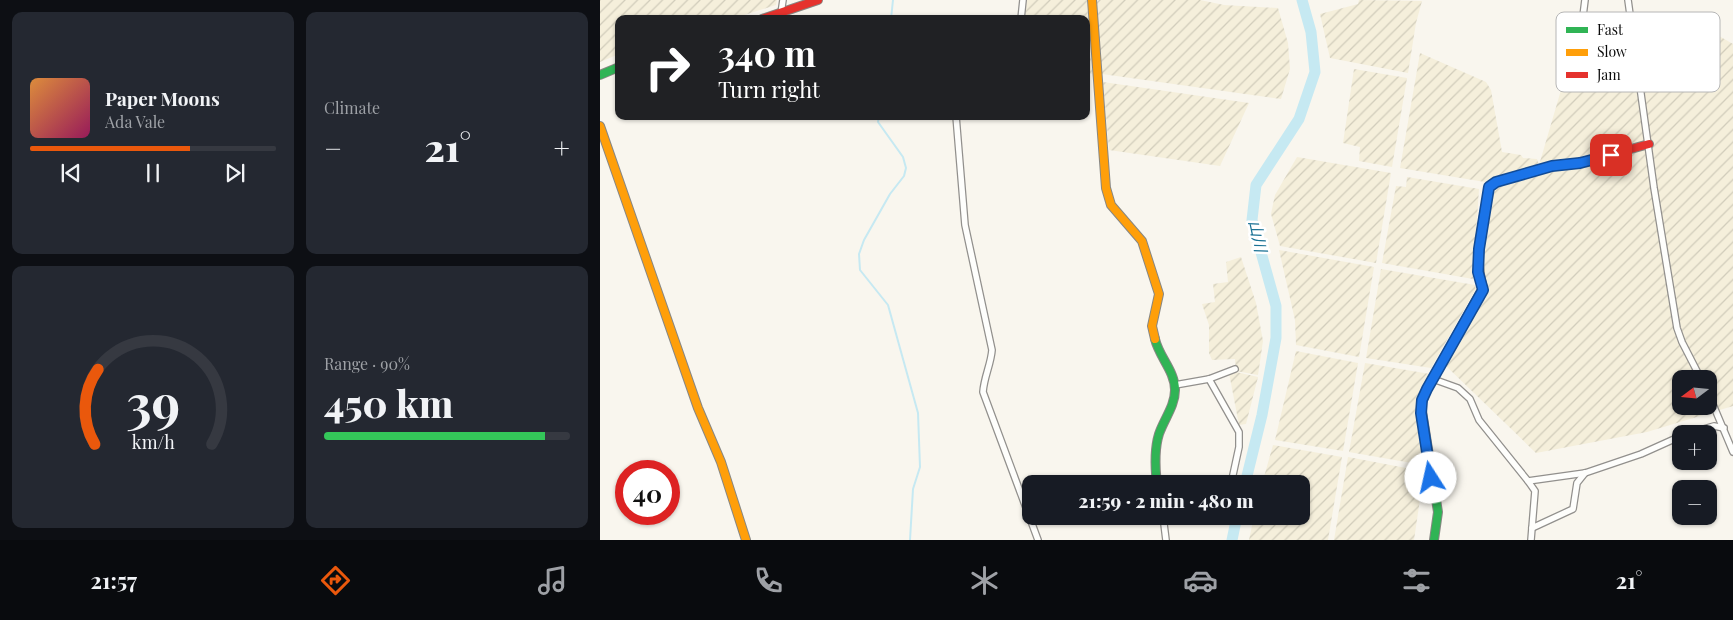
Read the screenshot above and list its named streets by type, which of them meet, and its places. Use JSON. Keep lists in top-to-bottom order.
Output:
{
  "water": ["山川"],
  "legend": ["Fast", "Slow", "Jam"],
  "north": "left",
  "page": {
    "tile": [
      "Climate",
      ["Range · 90%", "450 km"]
    ],
    "turn": ["340 m", "Turn right"],
    "song": ["Paper Moons", "Ada Vale"],
    "heat": ["−", "21°", "+"],
    "map_buttons": ["+", "−"],
    "limit": "40",
    "trip": "21:59 · 2 min · 480 m",
    "tabs": ["21:57", "21°"],
    "gauge": ["39", "km/h"]
  }
}
